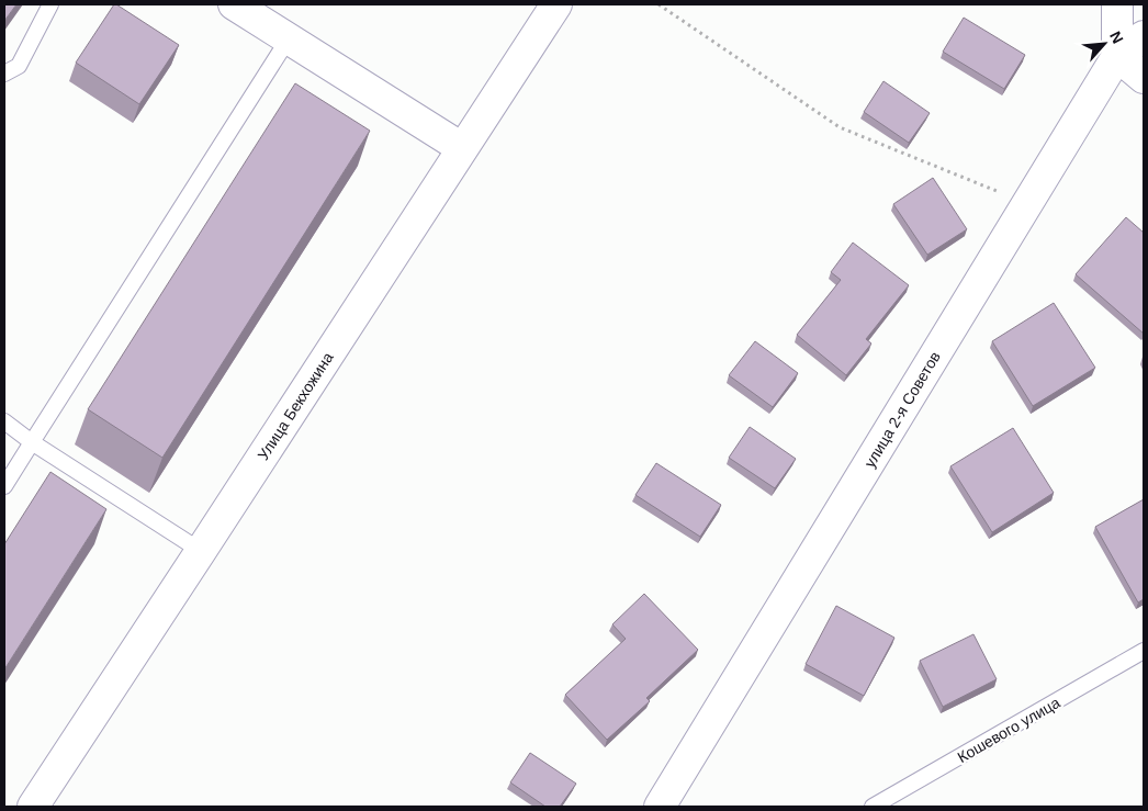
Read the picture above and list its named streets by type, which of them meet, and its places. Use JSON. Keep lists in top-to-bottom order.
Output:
{
  "streets": {
    "street": ["Улица Бекхожина", "улица 2-я Советов"],
    "lane": ["Кошевого улица"]
  },
  "north": "top right"
}
